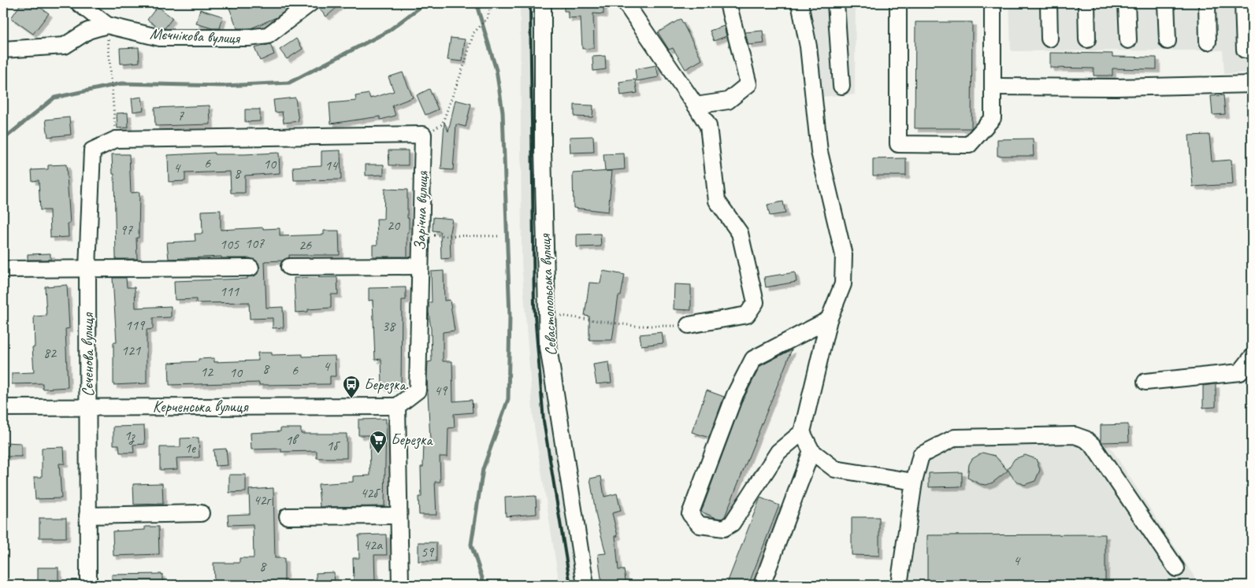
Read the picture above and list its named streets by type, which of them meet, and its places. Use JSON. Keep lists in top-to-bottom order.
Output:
{
  "streets": {
    "street": [
      "Мєчнікова вулиця",
      "Зарічна вулиця",
      "Севастопольська вулиця",
      "Сєченова вулиця",
      "Керченська вулиця"
    ]
  },
  "crossings": [
    ["Зарічна вулиця", "Керченська вулиця"],
    ["Сєченова вулиця", "Керченська вулиця"]
  ],
  "places": {
    "bus stop": ["Березка."],
    "supermarket": ["Березка"]
  },
  "house_numbers": [
    "7",
    "6",
    "10",
    "14",
    "4",
    "8",
    "20",
    "97",
    "107",
    "105",
    "26",
    "111",
    "119",
    "38",
    "121",
    "82",
    "4",
    "8",
    "6",
    "12",
    "10",
    "49",
    "1з",
    "1в",
    "1б",
    "1е",
    "42б",
    "42г",
    "42а",
    "59",
    "4",
    "8"
  ]
}
